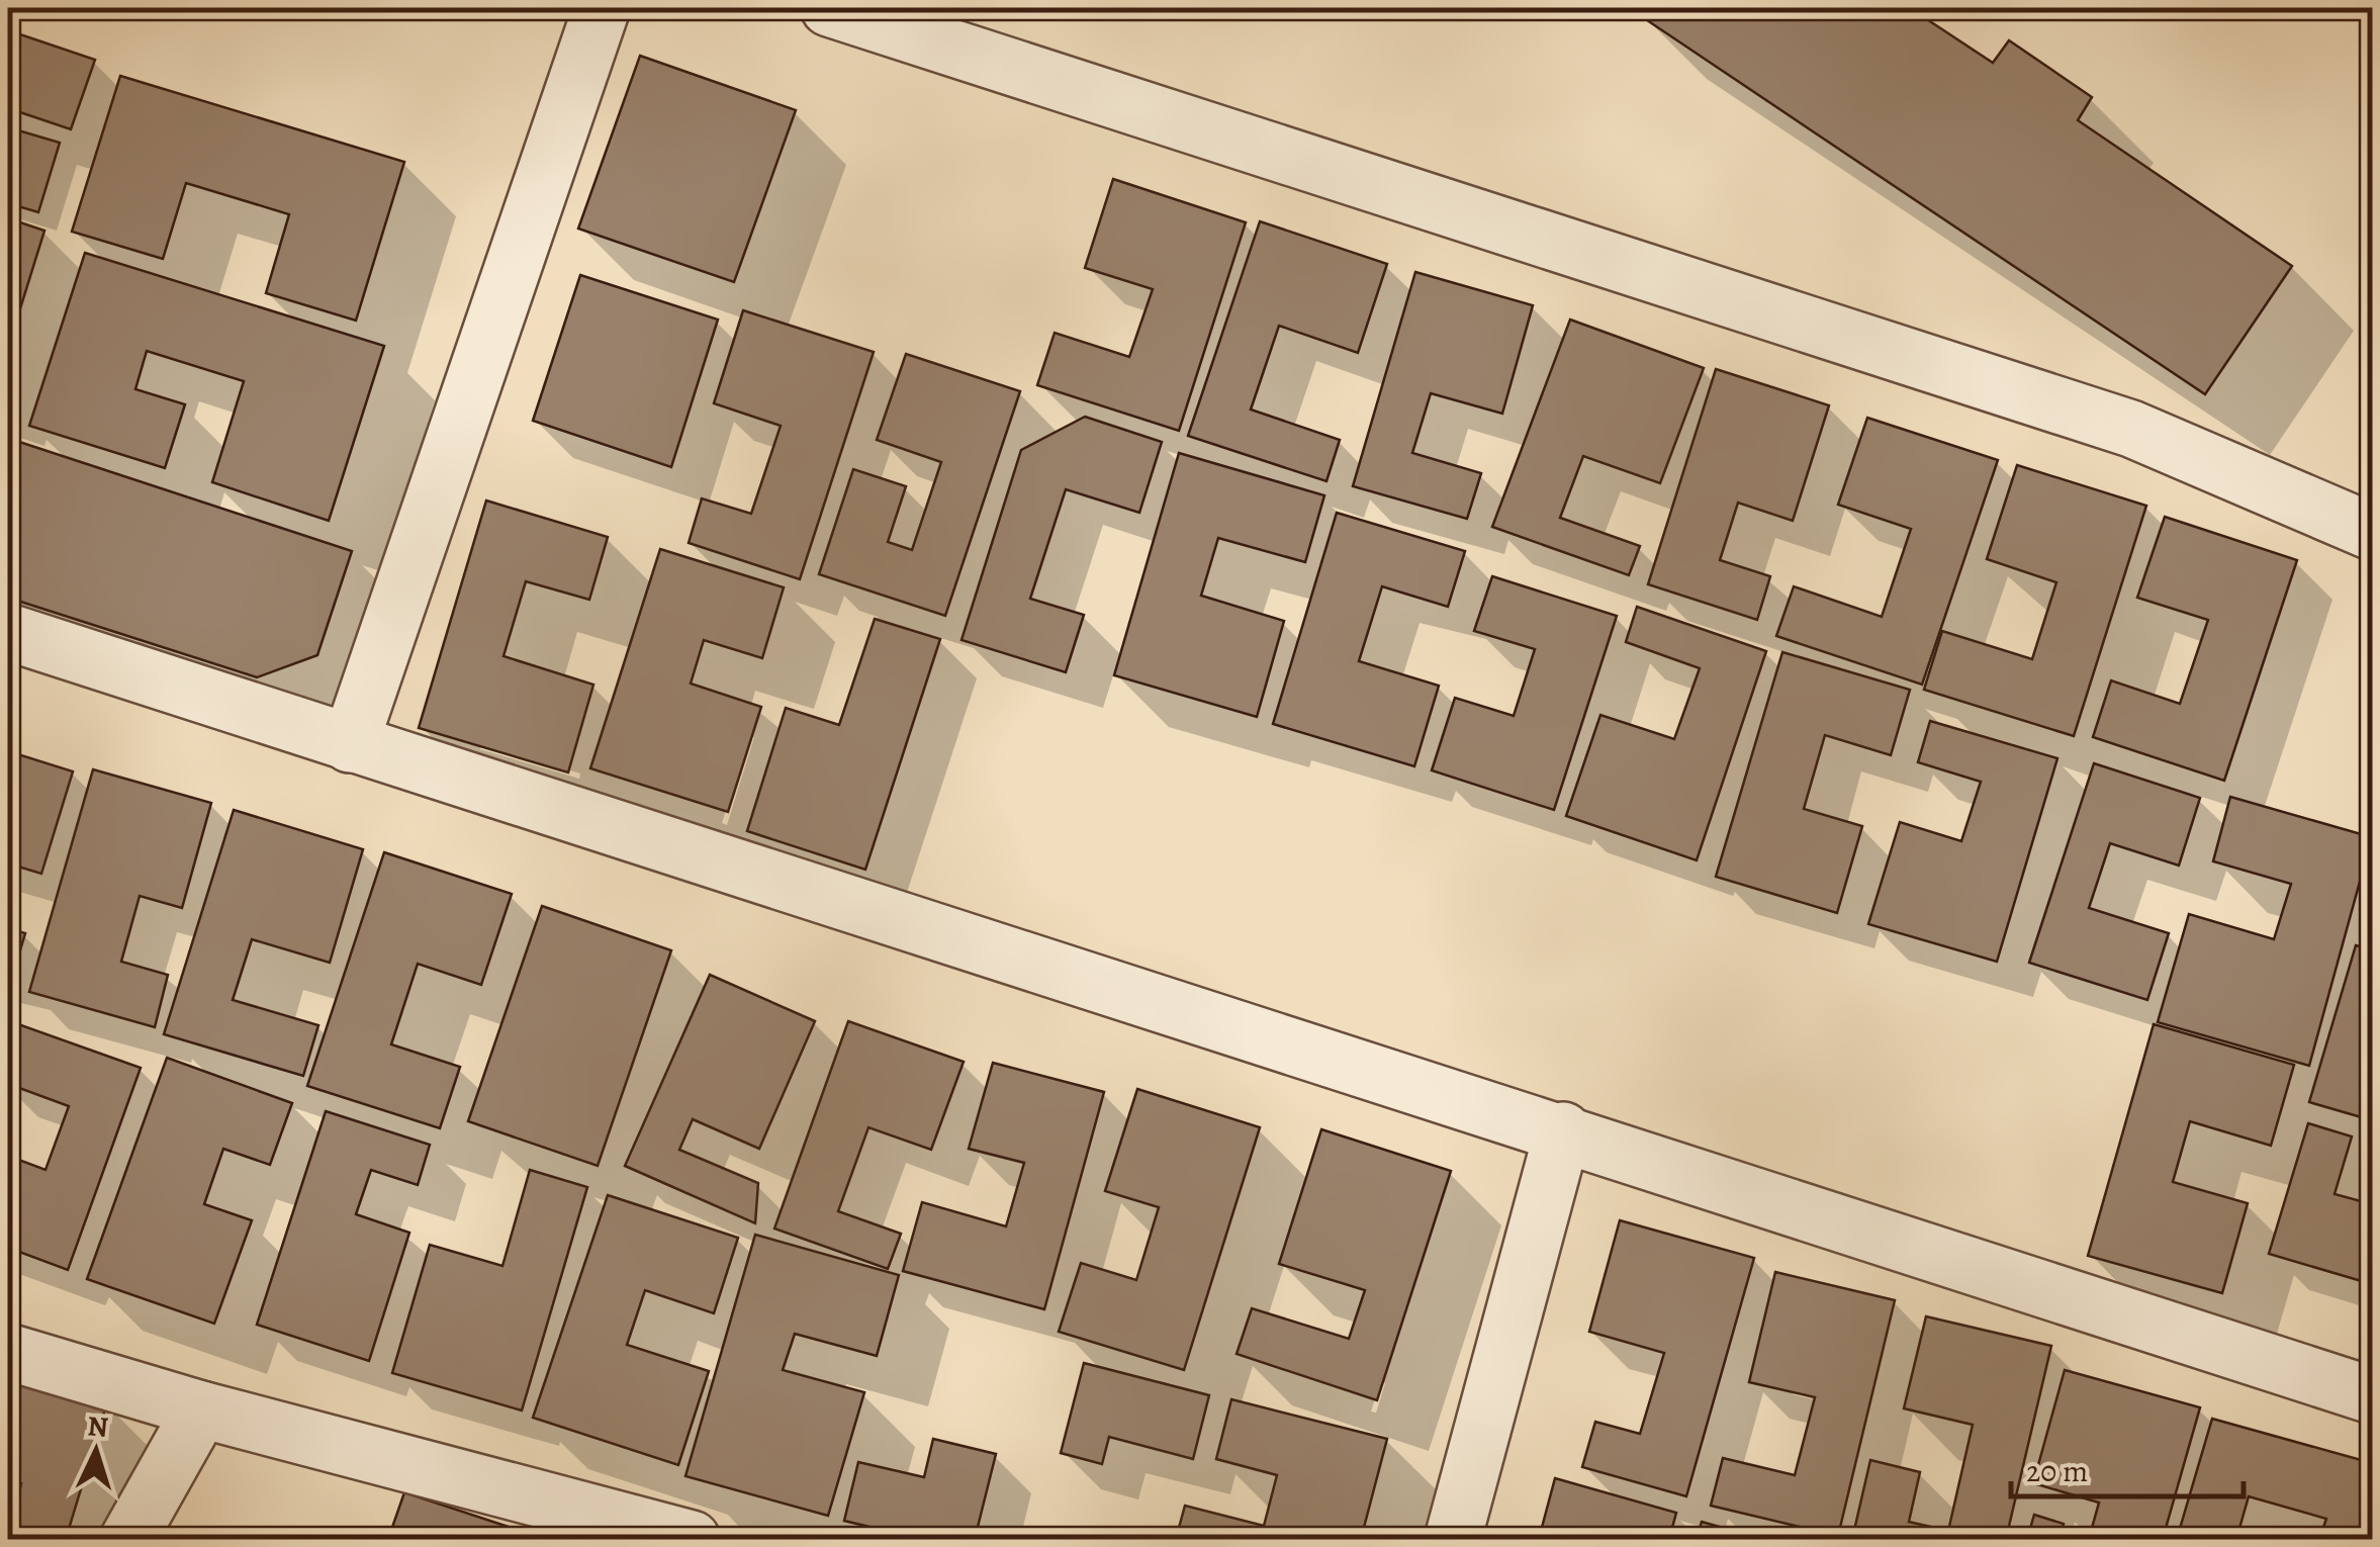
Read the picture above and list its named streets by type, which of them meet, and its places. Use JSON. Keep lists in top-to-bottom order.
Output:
{
  "scale_bar": "20 m",
  "north": "top"
}
